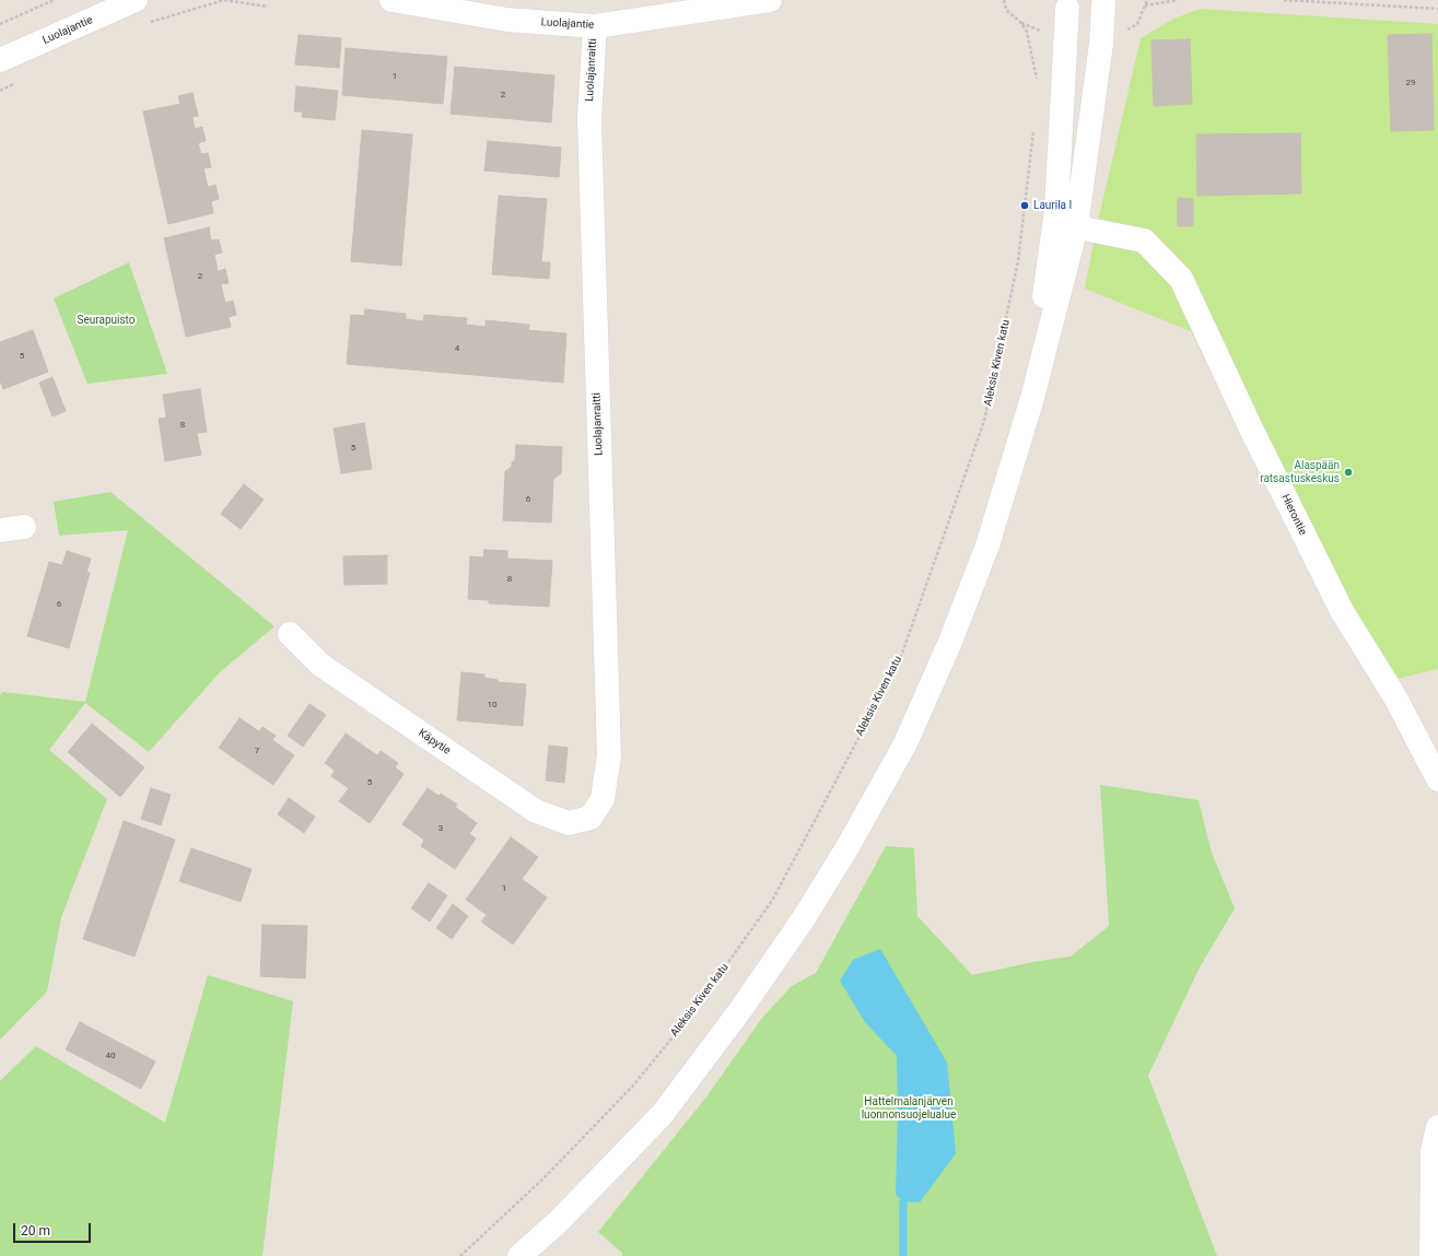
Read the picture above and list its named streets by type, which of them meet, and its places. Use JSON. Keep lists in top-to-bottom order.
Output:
{
  "streets": {
    "main road": [
      "Luolajantie",
      "Luolajanraitti",
      "Hierontie",
      "Käpytie"
    ],
    "path": ["Aleksis Kiven katu"]
  },
  "crossings": [
    ["Luolajantie", "Luolajanraitti"],
    ["Luolajanraitti", "Käpytie"]
  ],
  "parks": ["Seurapuisto", "Hattelmalanjärven luonnonsuojelualue"],
  "places": ["Laurila I", "Alaspään ratsastuskeskus"],
  "house_numbers": [
    "1",
    "29",
    "2",
    "2",
    "4",
    "5",
    "8",
    "5",
    "6",
    "8",
    "6",
    "10",
    "7",
    "5",
    "3",
    "1",
    "40"
  ],
  "scale_bar": "20 m"
}
